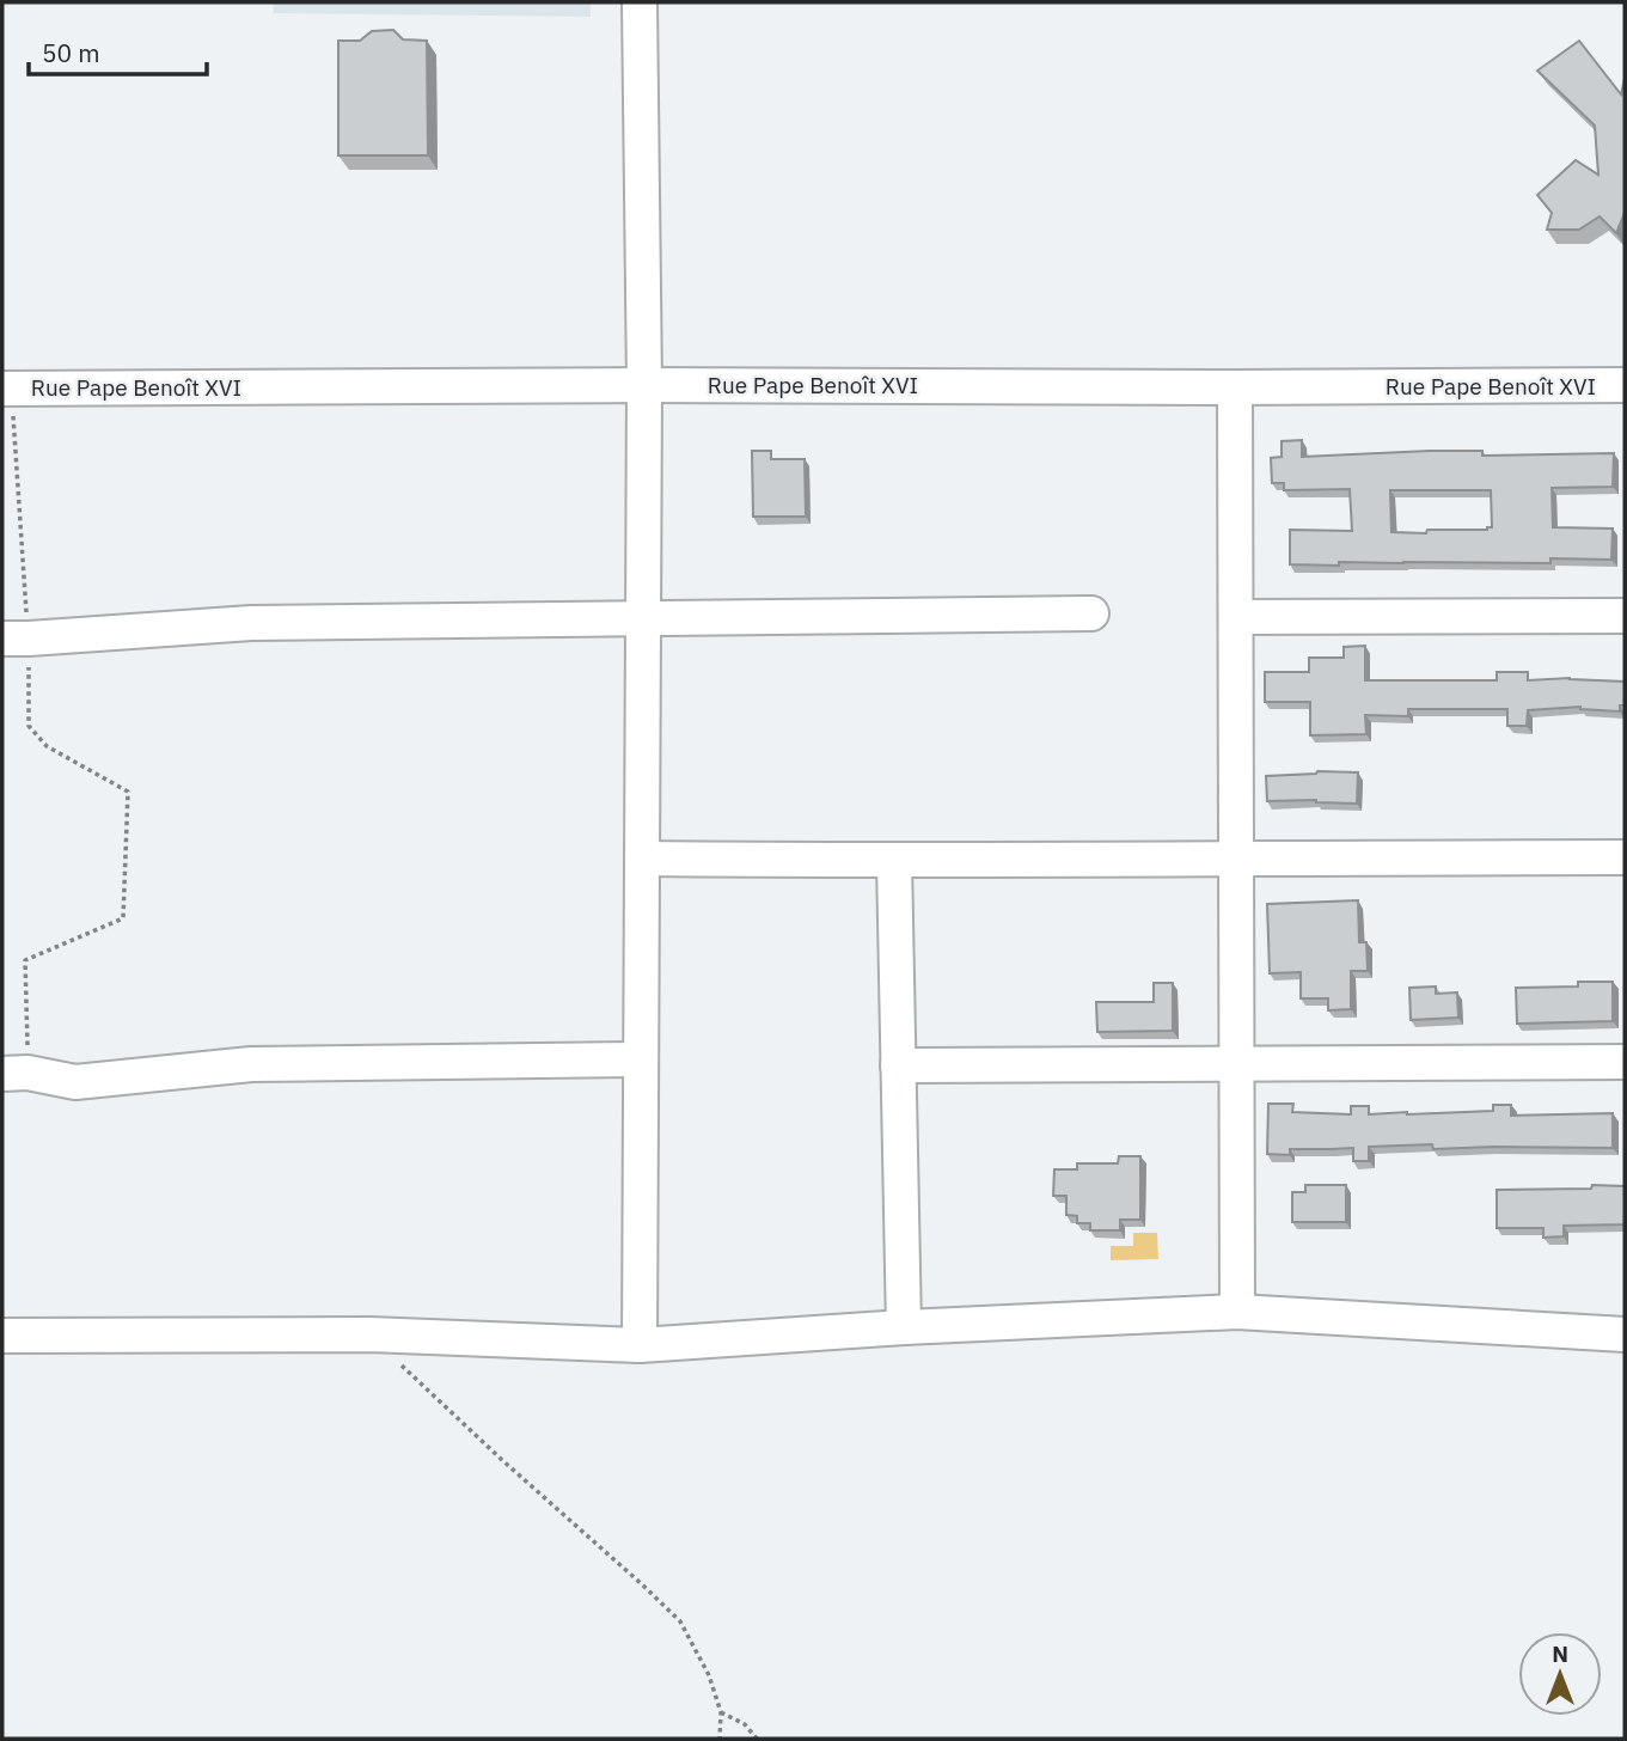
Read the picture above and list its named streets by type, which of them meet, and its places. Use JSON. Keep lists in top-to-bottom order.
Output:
{
  "streets": {
    "street": ["Rue Pape Benoît XVI"]
  },
  "scale_bar": "50 m",
  "north": "top"
}
